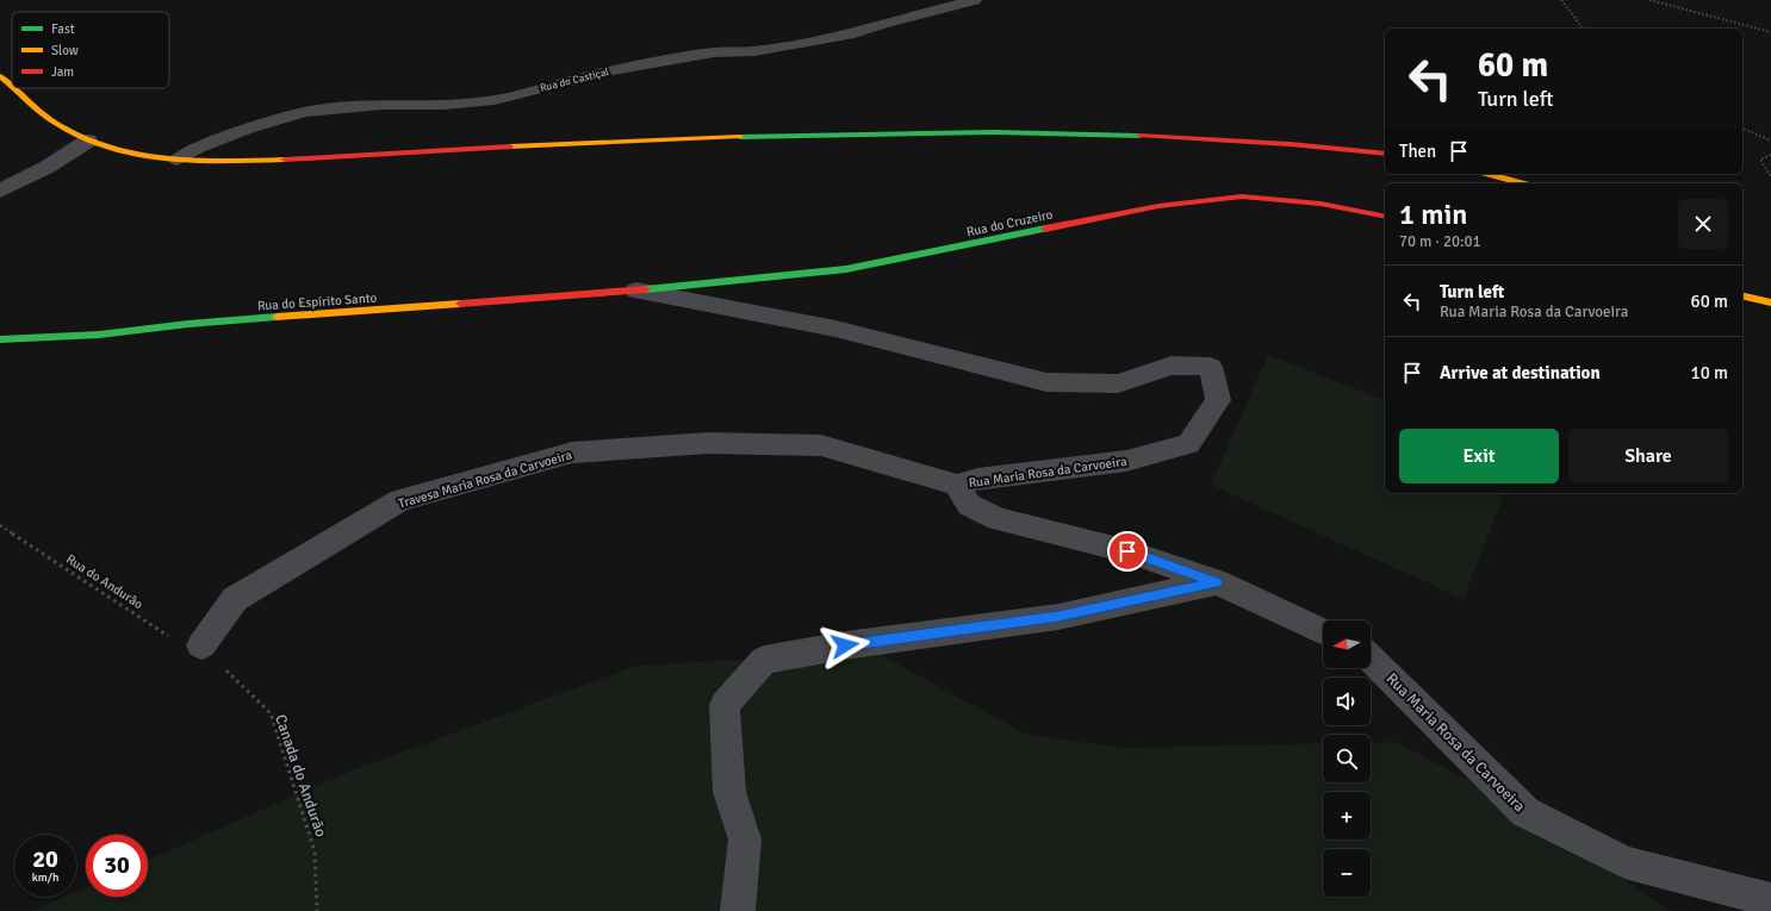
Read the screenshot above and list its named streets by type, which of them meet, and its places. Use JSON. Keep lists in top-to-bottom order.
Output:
{
  "streets": {
    "street": [
      "Rua do Cruzeiro",
      "Rua do Espírito Santo",
      "Rua Maria Rosa da Carvoeira",
      "Travesa Maria Rosa da Carvoeira"
    ],
    "lane": ["Rua do Castiçal"],
    "path": ["Rua do Andurão", "Canada do Andurão"]
  },
  "crossings": [
    ["Rua do Cruzeiro", "Rua do Espírito Santo"],
    ["Rua do Cruzeiro", "Rua Maria Rosa da Carvoeira"],
    ["Rua do Espírito Santo", "Rua Maria Rosa da Carvoeira"],
    ["Rua Maria Rosa da Carvoeira", "Travesa Maria Rosa da Carvoeira"],
    ["Travesa Maria Rosa da Carvoeira", "Rua do Andurão"],
    ["Travesa Maria Rosa da Carvoeira", "Canada do Andurão"],
    ["Rua do Andurão", "Canada do Andurão"]
  ],
  "legend": ["Fast", "Slow", "Jam"],
  "north": "left",
  "page": {
    "turn": ["60 m", "Turn left"],
    "then": "Then",
    "heading": ["1 min", "70 m · 20:01"],
    "list": [
      {
        "name": "Turn left",
        "note": "Rua Maria Rosa da Carvoeira",
        "value": "60 m"
      },
      {
        "name": "Arrive at destination",
        "value": "10 m"
      }
    ],
    "buttons": ["Exit", "Share"],
    "map_buttons": ["+", "−"],
    "speed": "20 km/h",
    "limit": "30"
  }
}
